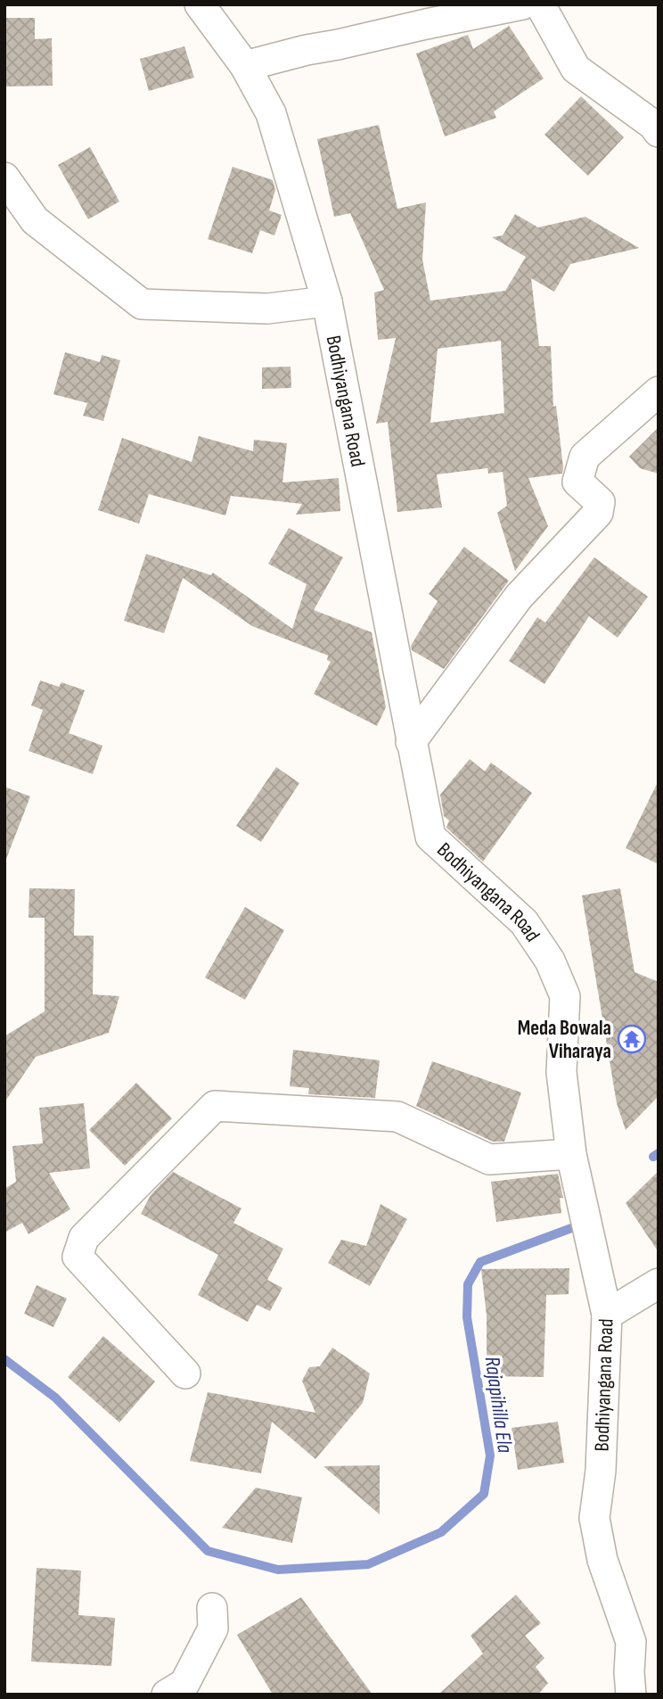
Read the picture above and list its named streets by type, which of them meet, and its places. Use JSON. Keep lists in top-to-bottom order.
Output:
{
  "streets": {
    "street": ["Bodhiyangana Road"]
  },
  "water": ["Rajapihilla Ela"],
  "places": {
    "temple": ["Meda Bowala Viharaya"]
  }
}
